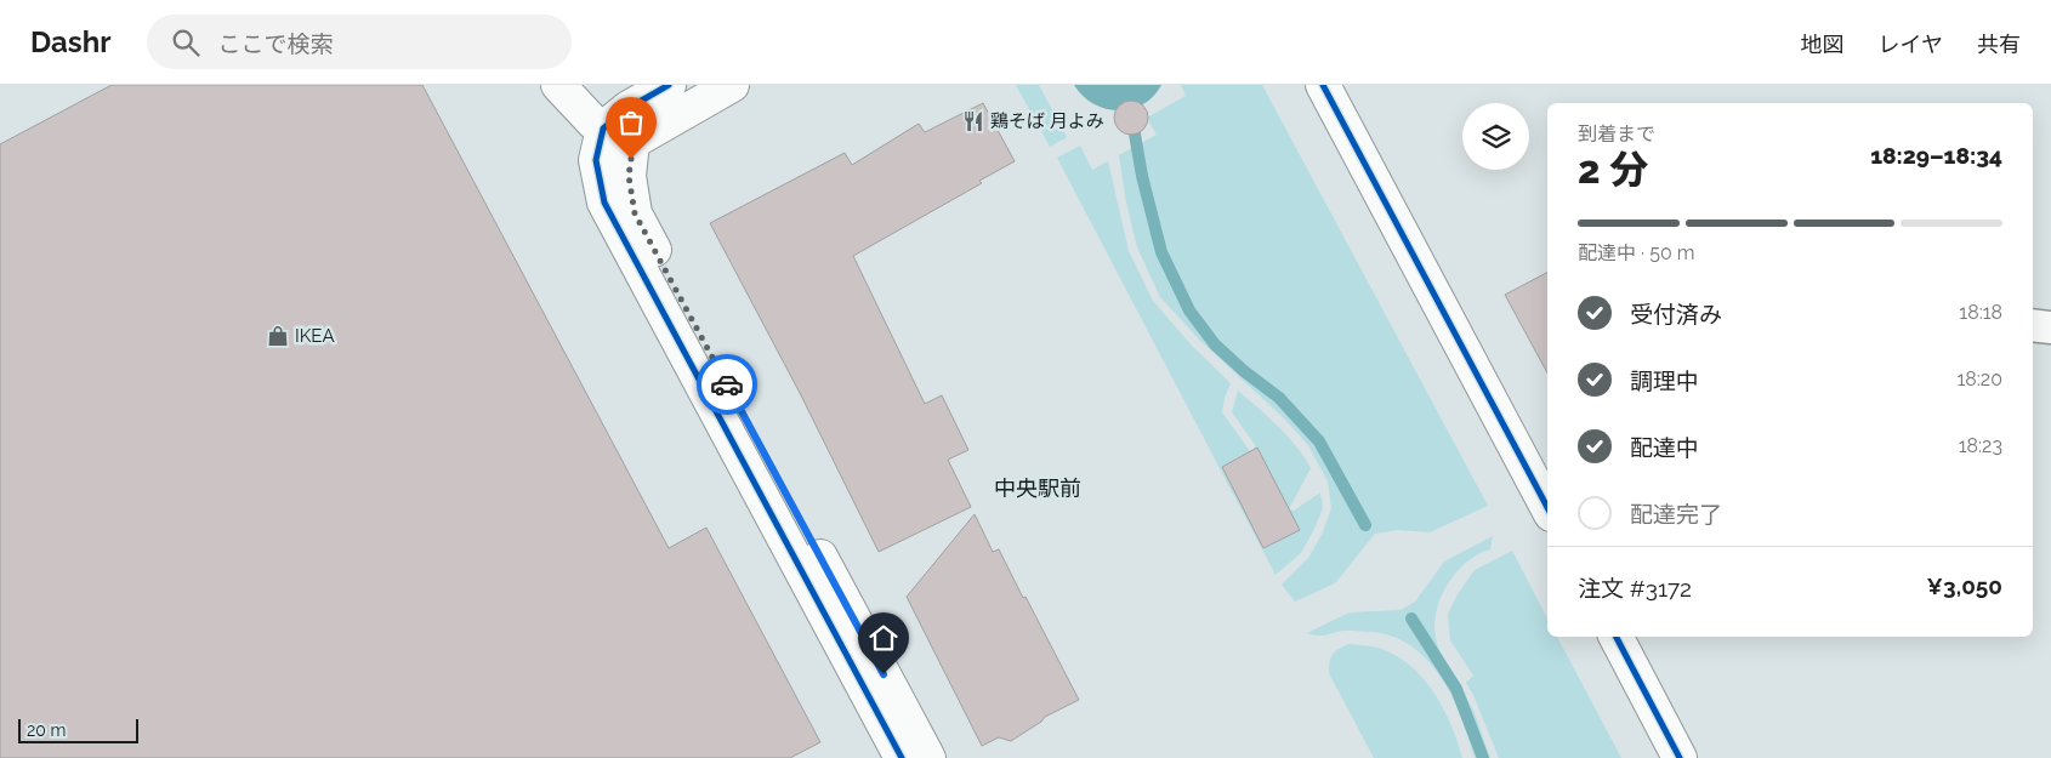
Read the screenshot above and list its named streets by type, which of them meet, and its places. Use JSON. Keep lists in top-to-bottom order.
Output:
{
  "districts": ["中央駅前"],
  "places": {
    "restaurant": ["鶏そば 月よみ"],
    "shop": ["IKEA"]
  },
  "scale_bar": "20 m",
  "page": {
    "header": "Dashr",
    "search": "ここで検索",
    "nav": ["地図", "レイヤ", "共有"],
    "heading": ["2 分", "到着まで", "18:29–18:34"],
    "panel": ["注文 #3172", "¥3,050"],
    "bar": "配達中 · 50 m",
    "list": [
      ["受付済み", "18:18"],
      ["調理中", "18:20"],
      ["配達中", "18:23"],
      "配達完了"
    ],
    "scale": "20 m"
  }
}
